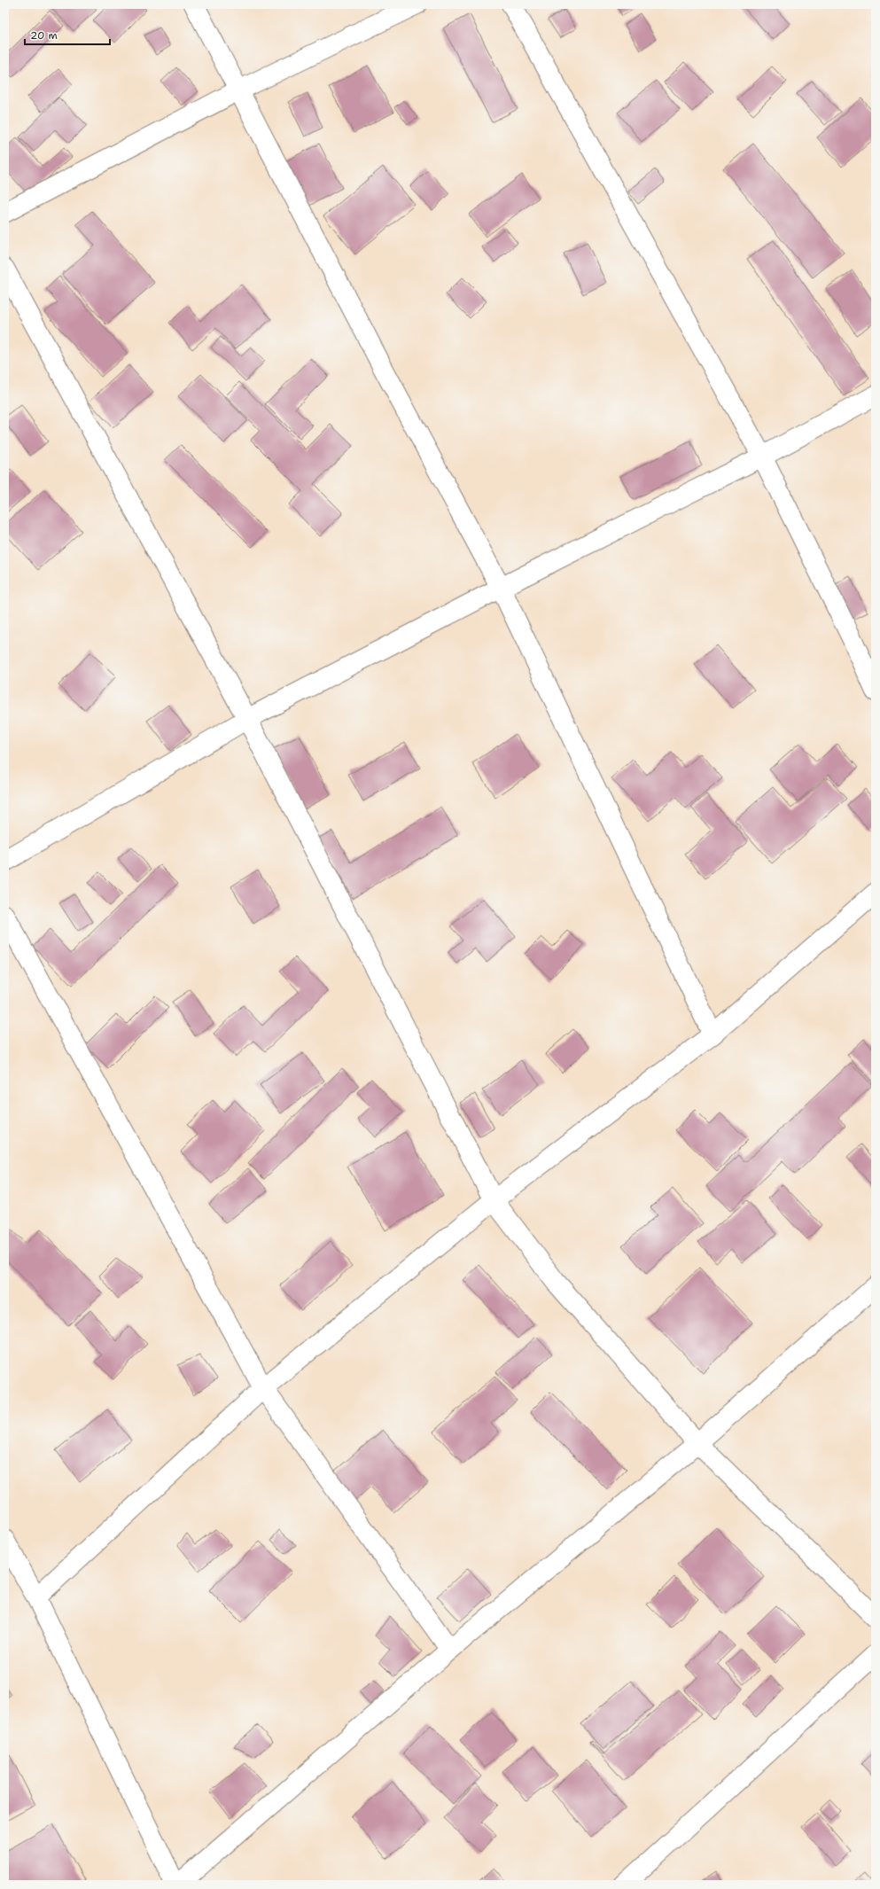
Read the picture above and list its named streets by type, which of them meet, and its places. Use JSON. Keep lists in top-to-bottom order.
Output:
{
  "scale_bar": "20 m"
}
